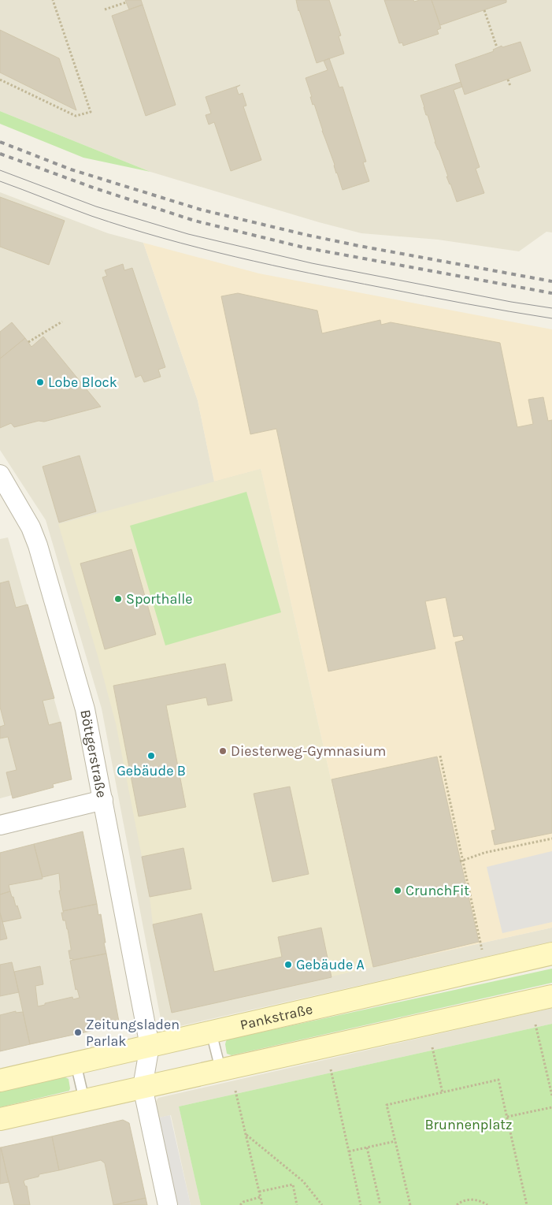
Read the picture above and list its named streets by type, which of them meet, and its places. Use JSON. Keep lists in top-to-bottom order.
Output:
{
  "streets": {
    "main road": ["Pankstraße"],
    "street": ["Böttgerstraße"]
  },
  "crossings": [
    ["Böttgerstraße", "Pankstraße"]
  ],
  "parks": ["Brunnenplatz"],
  "places": [
    "Lobe Block",
    "Sporthalle",
    "Diesterweg-Gymnasium",
    "Gebäude B",
    "CrunchFit",
    "Gebäude A",
    "Zeitungsladen Parlak"
  ]
}
